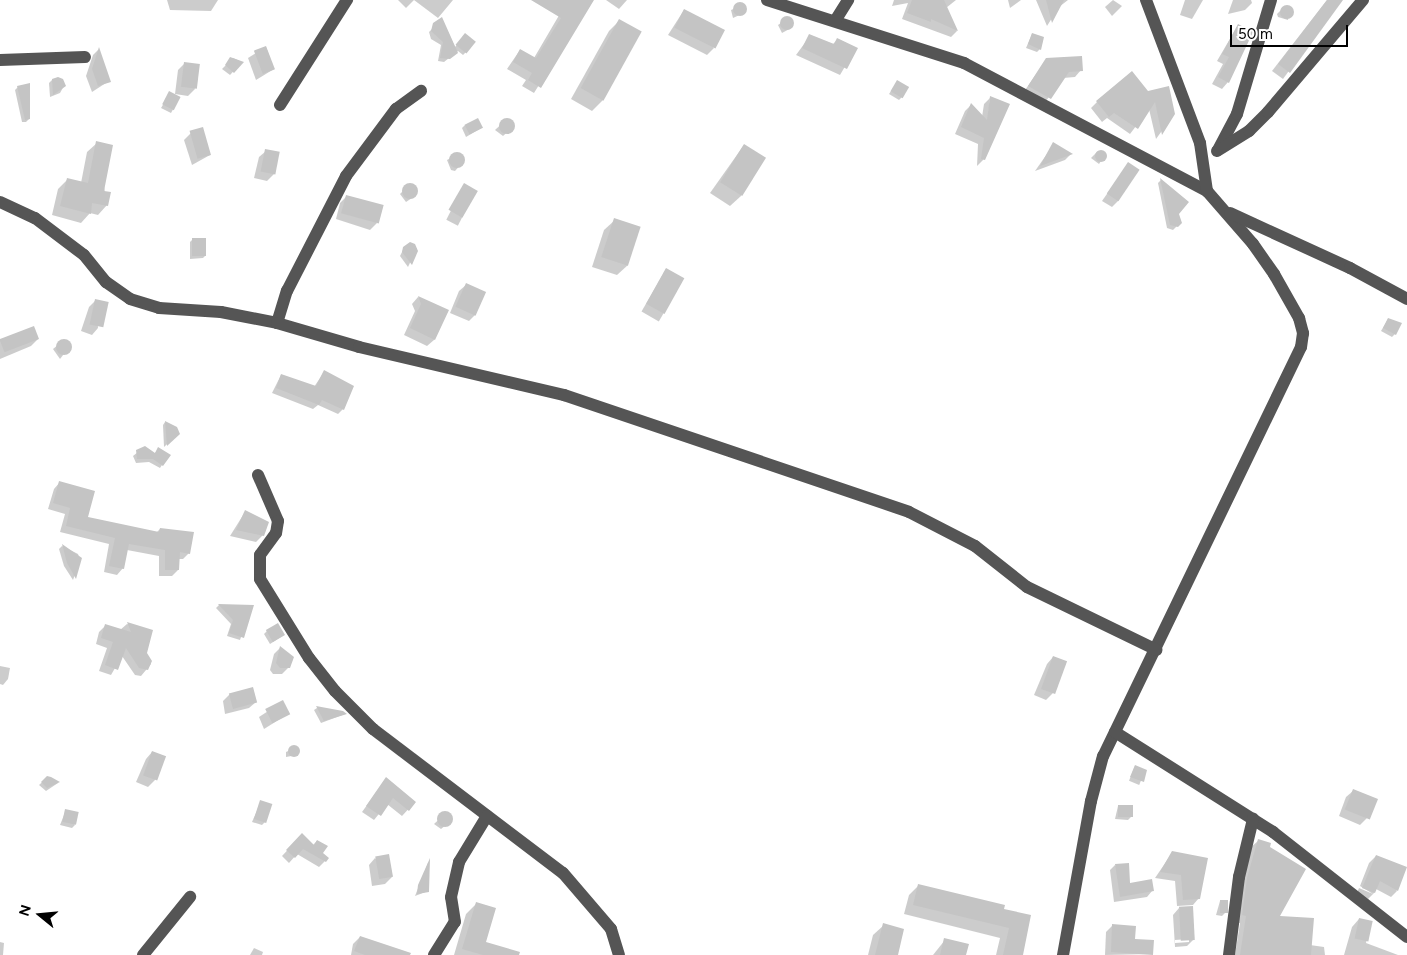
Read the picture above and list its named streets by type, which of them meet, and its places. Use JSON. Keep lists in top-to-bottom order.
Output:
{
  "scale_bar": "50 m",
  "north": "left"
}
